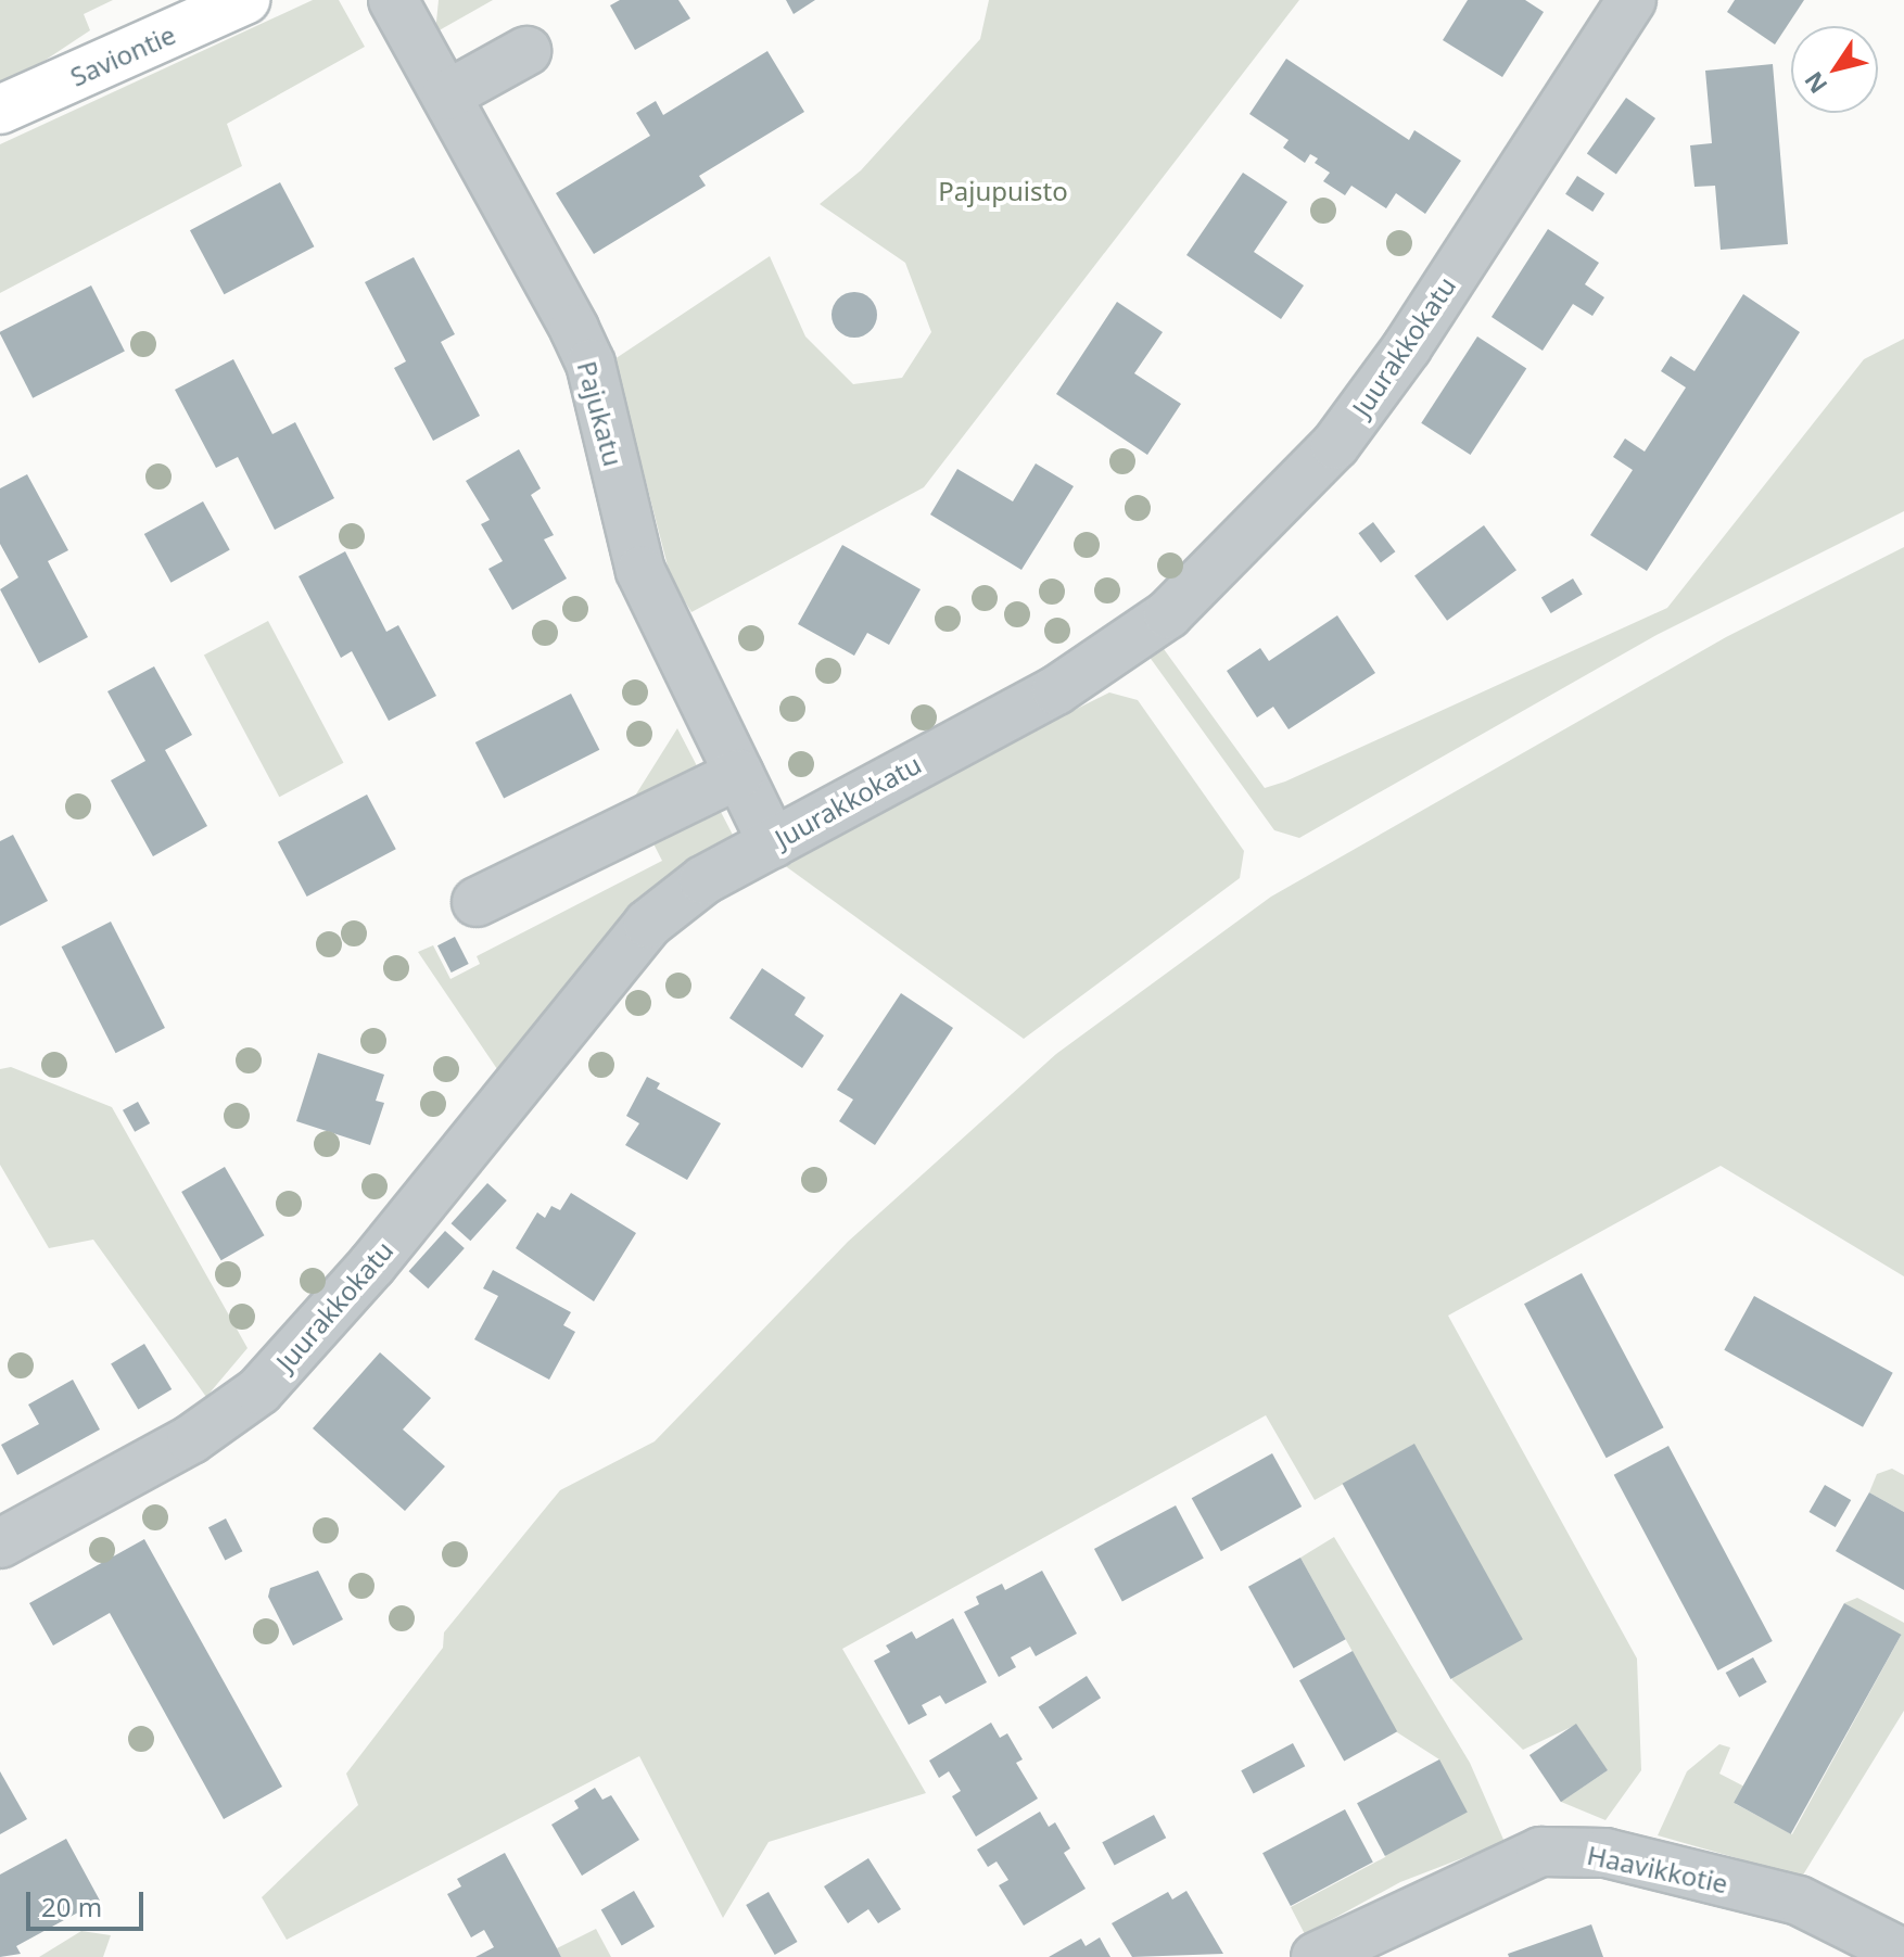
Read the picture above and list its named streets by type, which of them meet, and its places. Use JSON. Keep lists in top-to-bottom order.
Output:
{
  "streets": {
    "main road": ["Saviontie"],
    "street": ["Juurakkokatu", "Pajukatu", "Haavikkotie"]
  },
  "crossings": [
    ["Juurakkokatu", "Pajukatu"]
  ],
  "parks": ["Pajupuisto"],
  "scale_bar": "20 m",
  "north": "bottom left"
}
